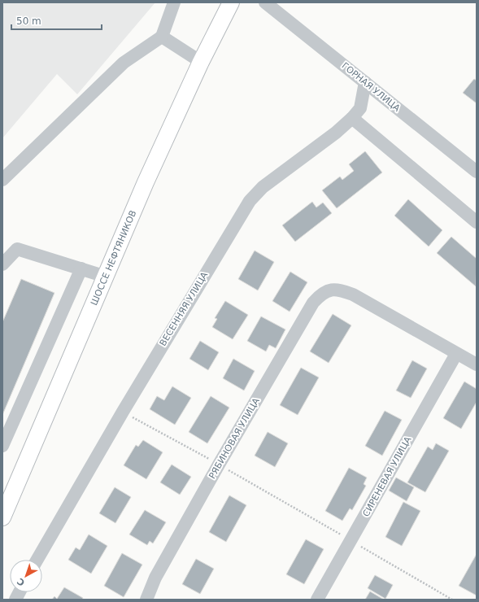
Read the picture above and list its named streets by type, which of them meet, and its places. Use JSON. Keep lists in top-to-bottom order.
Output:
{
  "streets": {
    "main road": ["ШОССЕ НЕФТЯНИКОВ"],
    "street": [
      "ГОРНАЯ УЛИЦА",
      "ВЕСЕННЯЯ УЛИЦА",
      "РЯБИНОВАЯ УЛИЦА",
      "СИРЕНЕВАЯ УЛИЦА"
    ]
  },
  "crossings": [
    ["ГОРНАЯ УЛИЦА", "ВЕСЕННЯЯ УЛИЦА"],
    ["РЯБИНОВАЯ УЛИЦА", "СИРЕНЕВАЯ УЛИЦА"]
  ],
  "scale_bar": "50 m",
  "north": "bottom left"
}
